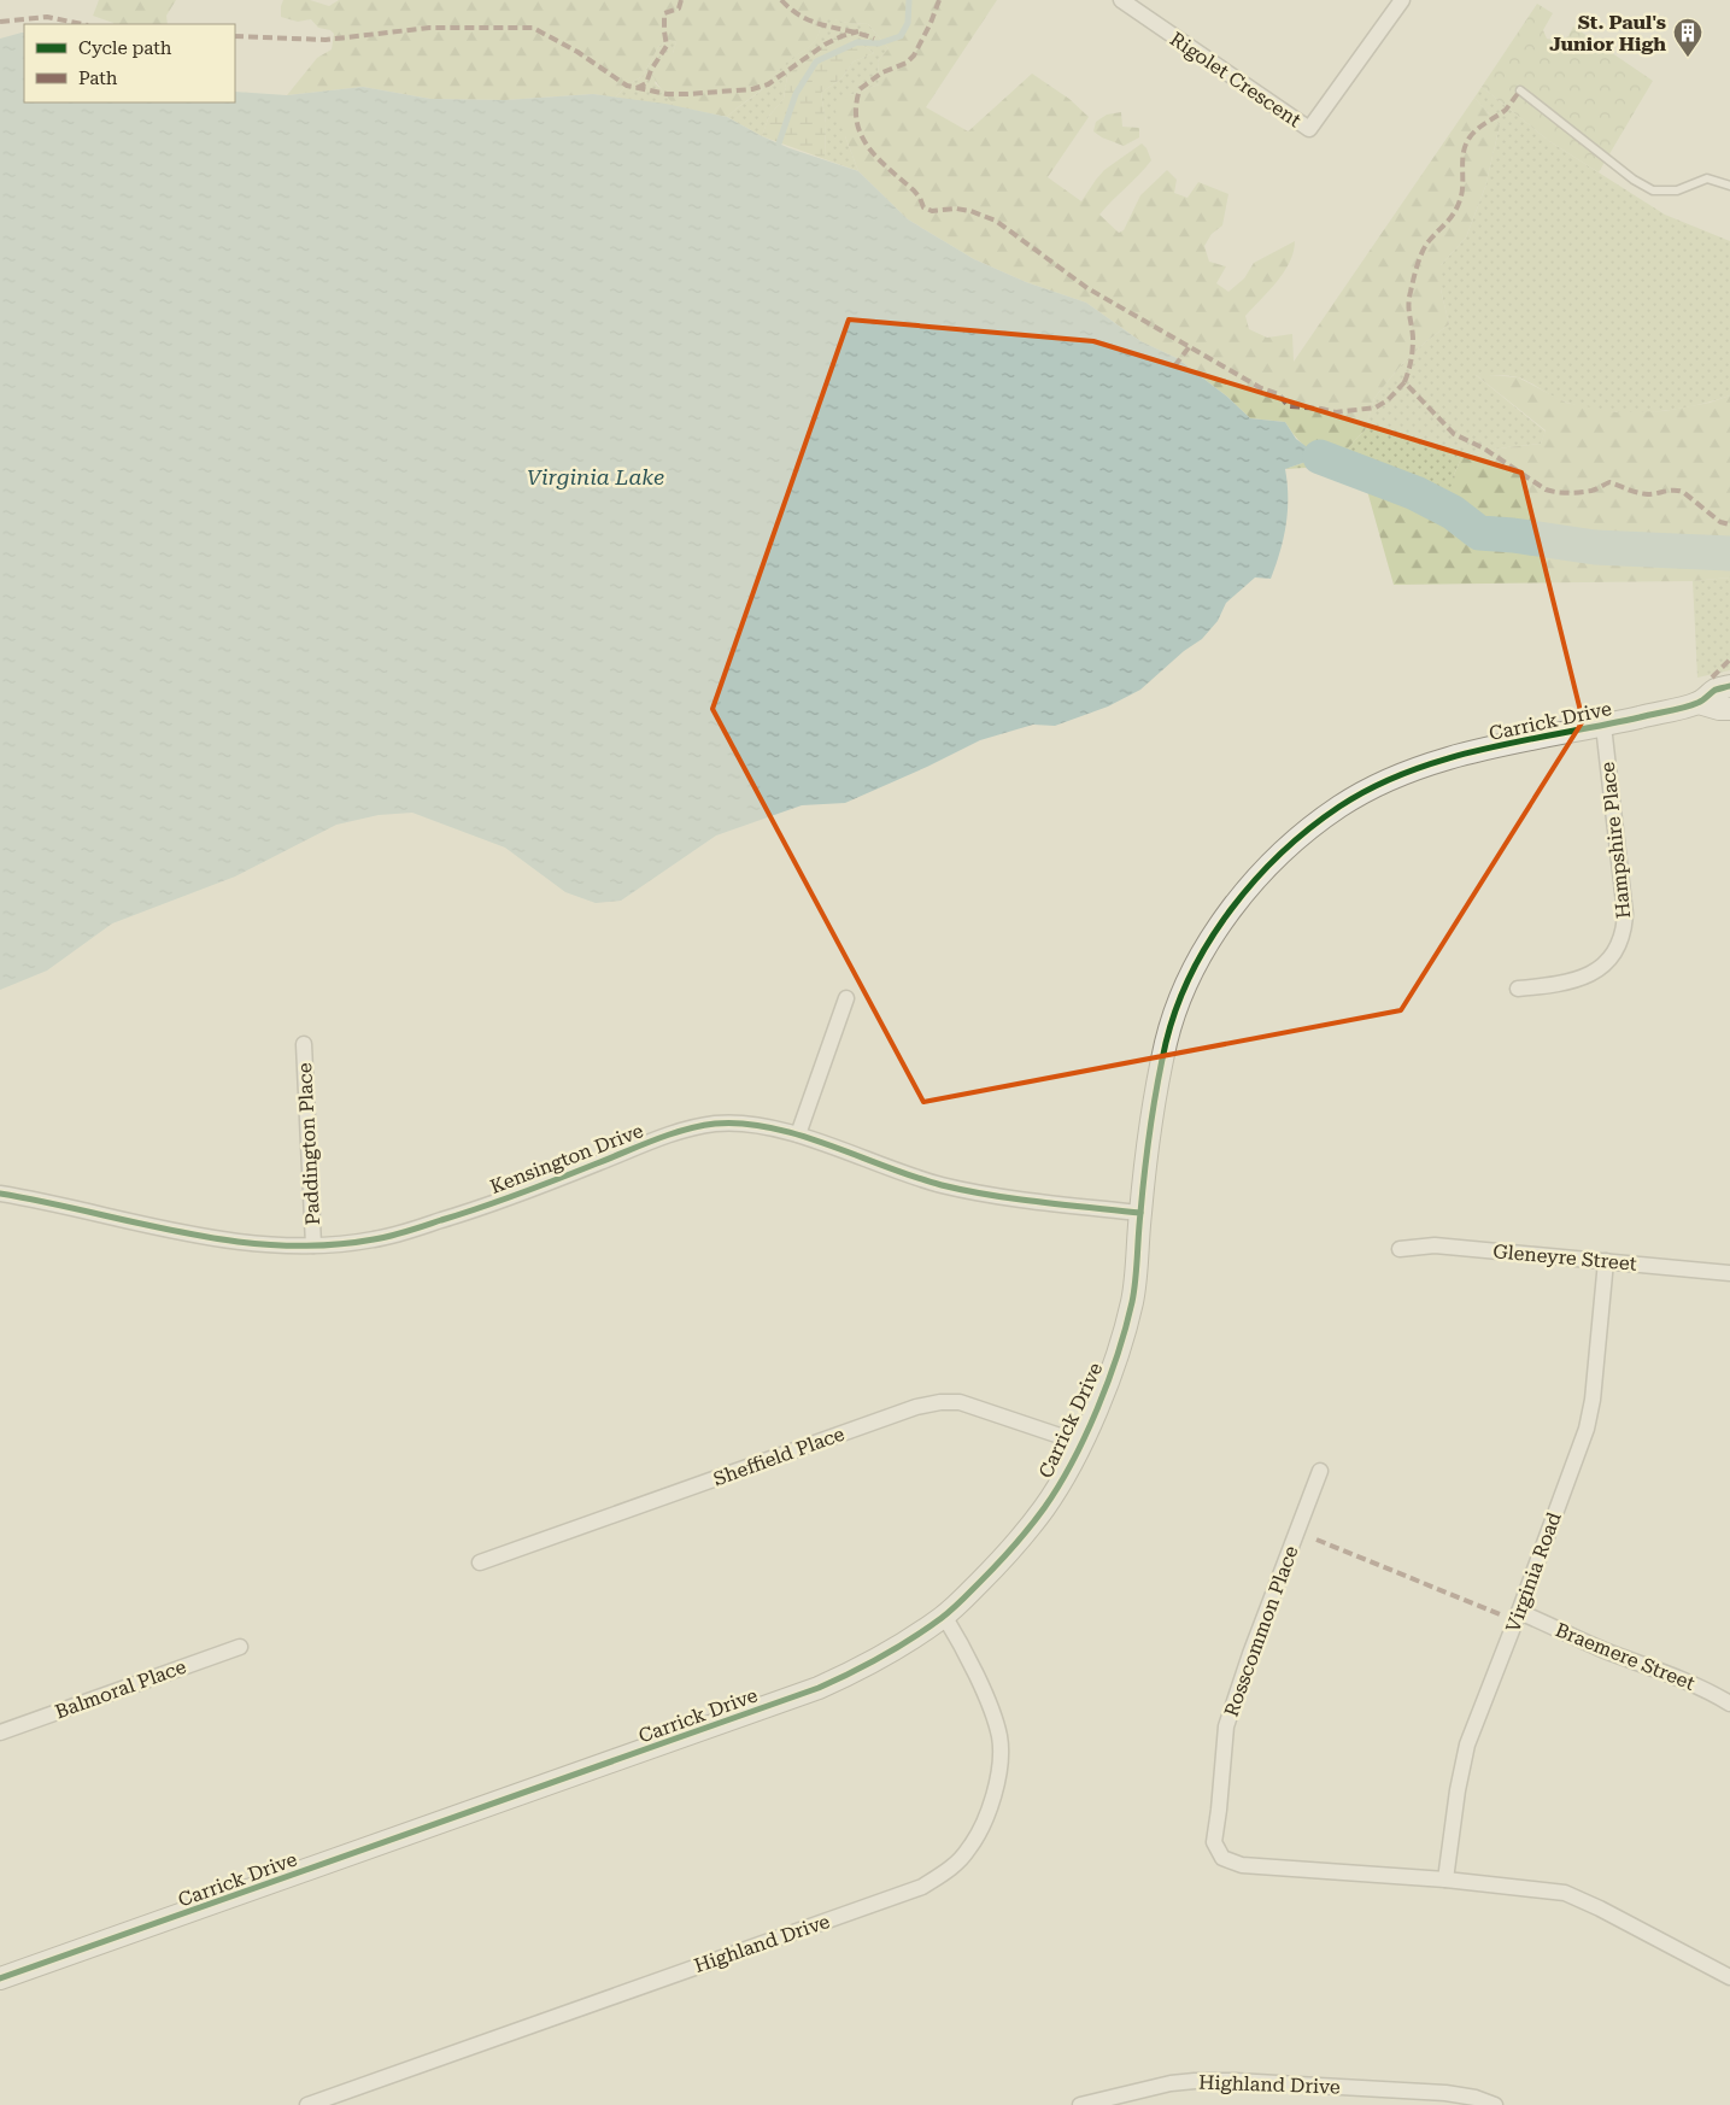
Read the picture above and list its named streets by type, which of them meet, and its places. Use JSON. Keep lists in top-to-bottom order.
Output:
{
  "streets": {
    "street": [
      "Rigolet Crescent",
      "Carrick Drive",
      "Hampshire Place",
      "Paddington Place",
      "Kensington Drive",
      "Gleneyre Street",
      "Sheffield Place",
      "Virginia Road",
      "Rosscommon Place",
      "Braemere Street",
      "Balmoral Place",
      "Highland Drive"
    ]
  },
  "crossings": [
    ["Carrick Drive", "Hampshire Place"],
    ["Carrick Drive", "Kensington Drive"],
    ["Carrick Drive", "Sheffield Place"],
    ["Carrick Drive", "Highland Drive"],
    ["Paddington Place", "Kensington Drive"],
    ["Gleneyre Street", "Virginia Road"],
    ["Virginia Road", "Rosscommon Place"],
    ["Virginia Road", "Braemere Street"]
  ],
  "water": ["Virginia Lake"],
  "places": {
    "building": ["St. Paul's Junior High"]
  },
  "legend": ["Cycle path", "Path"]
}
